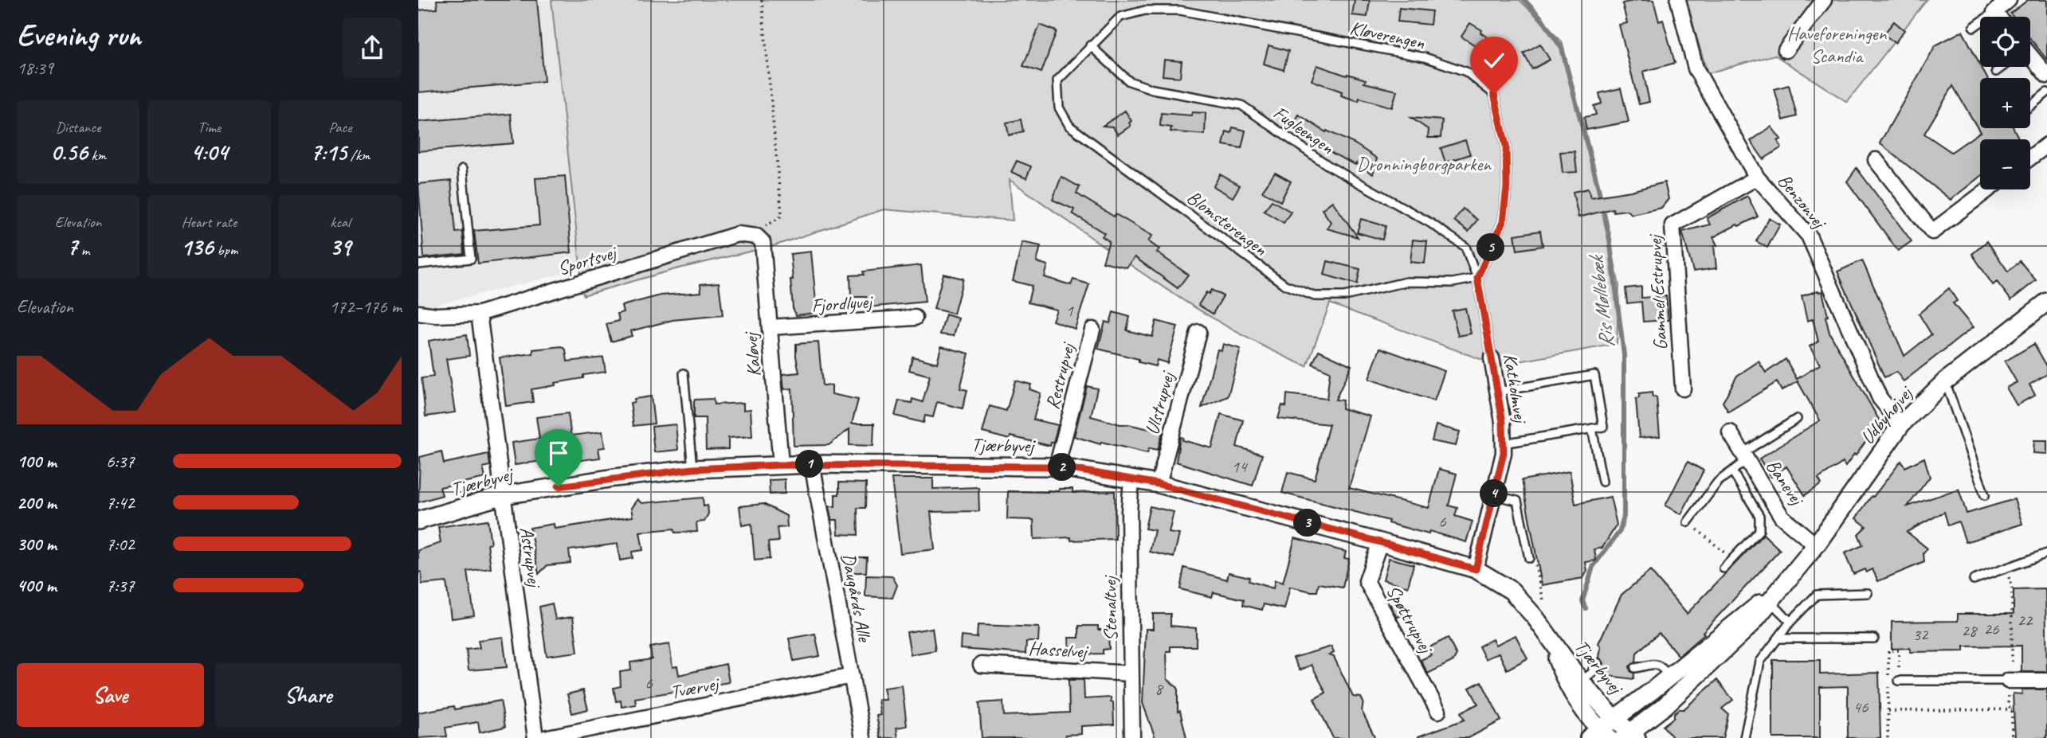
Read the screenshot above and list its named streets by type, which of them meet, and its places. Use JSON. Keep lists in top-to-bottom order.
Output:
{
  "streets": {
    "street": [
      "Benzonvej",
      "Sportsvej",
      "Gammel Estrupvej",
      "Fjordlyvej",
      "Kaløvej",
      "Restrupvej",
      "Katholmvej",
      "Ulstrupvej",
      "Udbyhøjvej",
      "Tjærbyvej",
      "Banevej",
      "Astrupvej",
      "Daugårds Alle",
      "Stenaltvej",
      "Spøttrupvej",
      "Hasselvej",
      "Tværvej"
    ],
    "lane": ["Kløverengen", "Fugleengen", "Blomsterengen"]
  },
  "crossings": [
    ["Kløverengen", "Fugleengen"],
    ["Kløverengen", "Blomsterengen"],
    ["Kløverengen", "Katholmvej"],
    ["Fugleengen", "Blomsterengen"],
    ["Fugleengen", "Katholmvej"],
    ["Benzonvej", "Gammel Estrupvej"],
    ["Benzonvej", "Udbyhøjvej"],
    ["Blomsterengen", "Katholmvej"],
    ["Sportsvej", "Kaløvej"],
    ["Sportsvej", "Astrupvej"],
    ["Fjordlyvej", "Kaløvej"],
    ["Kaløvej", "Tjærbyvej"],
    ["Restrupvej", "Tjærbyvej"],
    ["Katholmvej", "Tjærbyvej"],
    ["Ulstrupvej", "Tjærbyvej"],
    ["Udbyhøjvej", "Tjærbyvej"],
    ["Udbyhøjvej", "Banevej"],
    ["Tjærbyvej", "Astrupvej"],
    ["Tjærbyvej", "Daugårds Alle"],
    ["Tjærbyvej", "Stenaltvej"],
    ["Tjærbyvej", "Spøttrupvej"],
    ["Daugårds Alle", "Tværvej"],
    ["Stenaltvej", "Hasselvej"]
  ],
  "water": ["Ris Møllebæk"],
  "parks": ["Haveforeningen Scandia", "Dronningborgparken"],
  "house_numbers": [
    "1",
    "14",
    "6",
    "22",
    "26",
    "28",
    "32",
    "6",
    "8",
    "46"
  ],
  "page": {
    "heading": ["Evening run", "18:39"],
    "map_buttons": ["+", "−"],
    "stats": [
      ["Distance", "0.56 km"],
      ["Time", "4:04"],
      ["Pace", "7:15 /km"],
      ["Elevation", "7 m"],
      ["Heart rate", "136 bpm"],
      ["kcal", "39"]
    ],
    "pins": [
      "5",
      "1",
      "2",
      "4",
      "3"
    ],
    "chart": ["Elevation", "172–176 m"],
    "list": [
      {
        "name": "100 m",
        "note": "6:37"
      },
      {
        "name": "200 m",
        "note": "7:42"
      },
      {
        "name": "300 m",
        "note": "7:02"
      },
      {
        "name": "400 m",
        "note": "7:37"
      }
    ],
    "buttons": ["Save", "Share"]
  }
}
